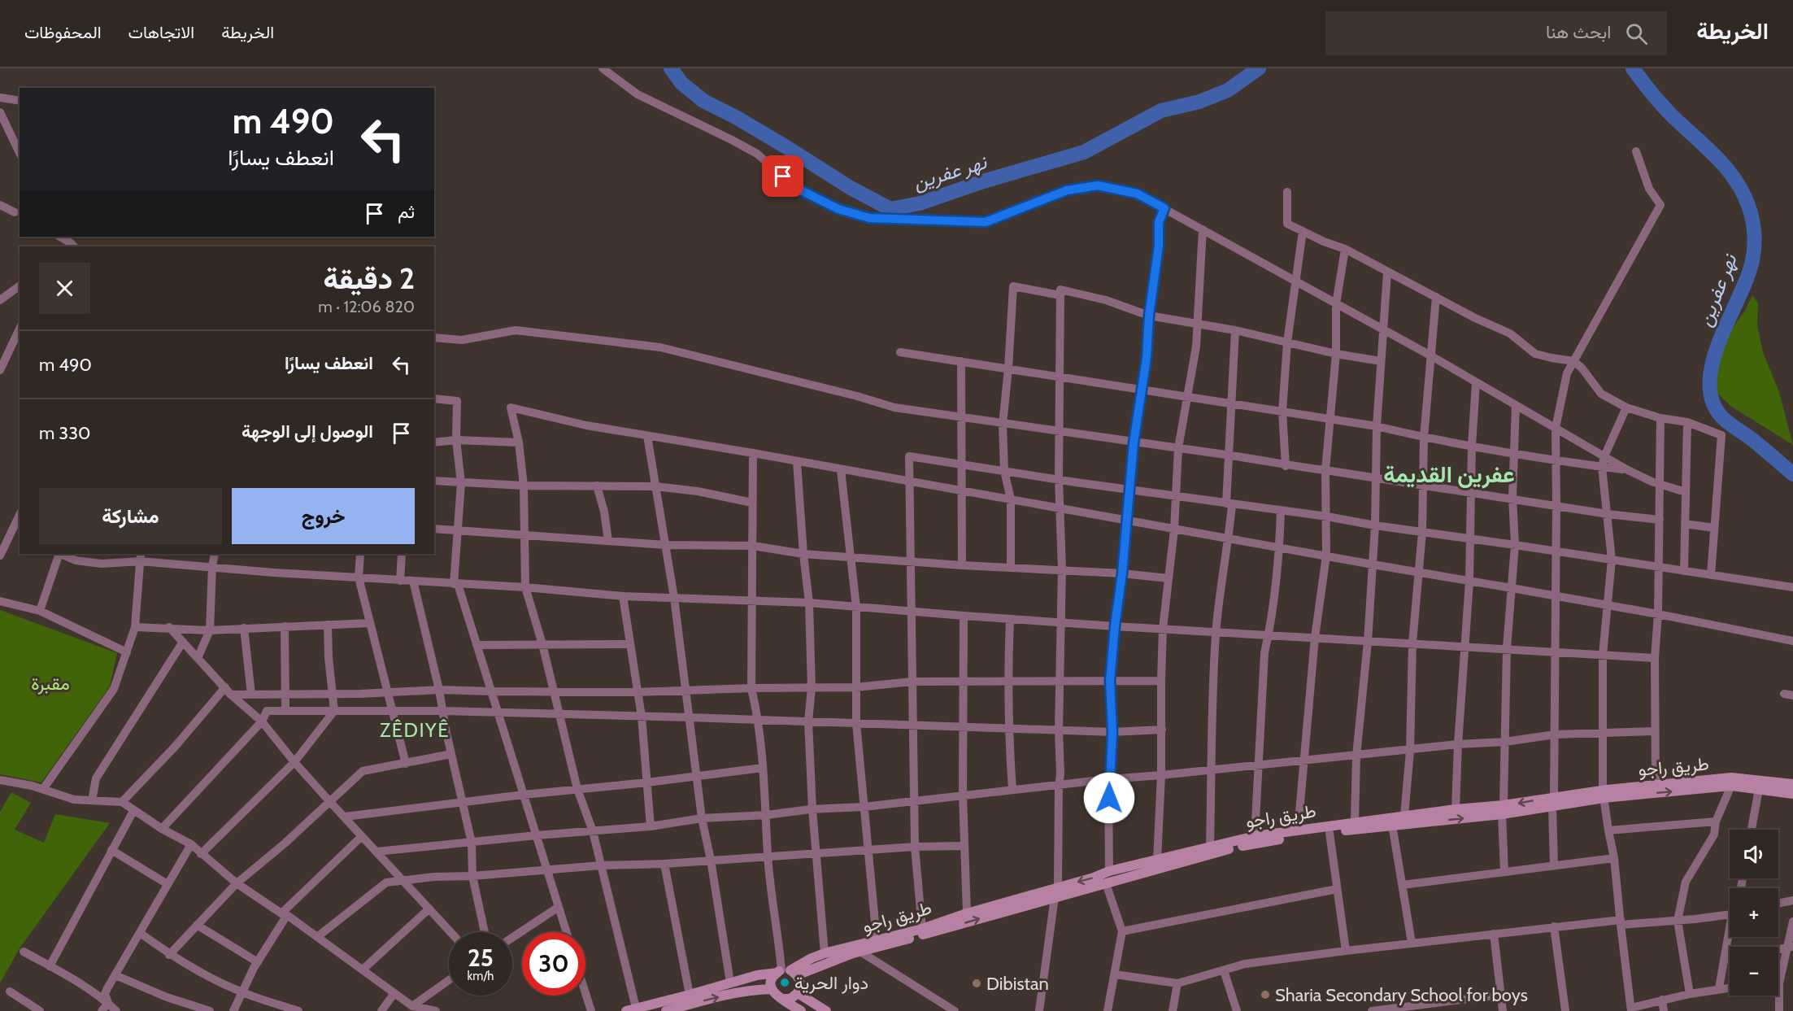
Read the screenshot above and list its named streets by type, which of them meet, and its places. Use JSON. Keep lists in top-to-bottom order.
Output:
{
  "streets": {
    "main road": ["طريق راجو"]
  },
  "districts": ["عفرين القديمة", "ZÊDIYÊ"],
  "water": ["نهر عفرين"],
  "parks": ["مقبرة"],
  "places": ["دوار الحرية", "Dibistan", "Sharia Secondary School for boys"],
  "page": {
    "header": "الخريطة",
    "search": "ابحث هنا",
    "nav": ["الخريطة", "الاتجاهات", "المحفوظات"],
    "turn": ["490 m", "انعطف يسارًا"],
    "then": "ثم",
    "heading": ["2 دقيقة", "820 m · 12:06"],
    "list": [
      {
        "name": "انعطف يسارًا",
        "value": "490 m"
      },
      {
        "name": "الوصول إلى الوجهة",
        "value": "330 m"
      }
    ],
    "buttons": ["خروج", "مشاركة"],
    "map_buttons": ["+", "−"],
    "speed": "25 km/h",
    "limit": "30"
  }
}
